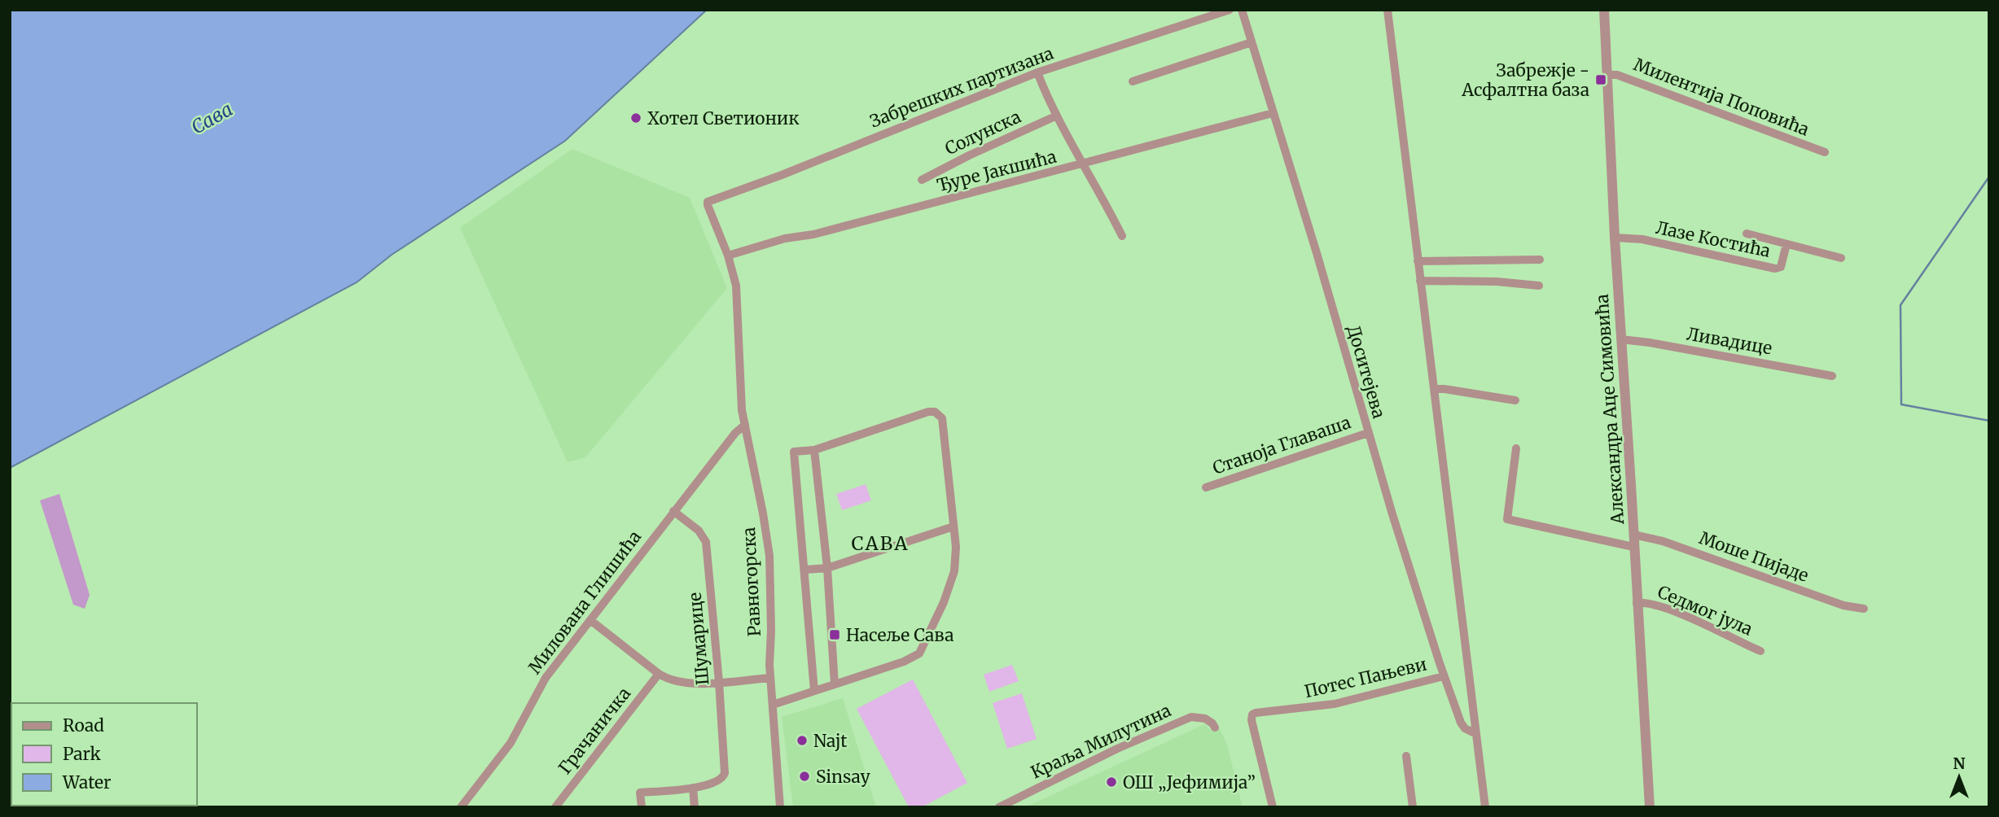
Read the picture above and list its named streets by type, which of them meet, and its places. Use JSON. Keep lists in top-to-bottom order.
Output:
{
  "streets": {
    "street": [
      "Забрешких партизана",
      "Милентија Поповића",
      "Солунска",
      "Ђуре Јакшића",
      "Лазе Костића",
      "Ливадице",
      "Доситејева",
      "Александра Аце Симовића",
      "Станоја Главаша",
      "Моше Пијаде",
      "Равногорска",
      "Милована Глишића",
      "Седмог јула",
      "Шумарице",
      "Потес Пањеви",
      "Грачаничка",
      "Краља Милутина"
    ]
  },
  "crossings": [
    ["Забрешких партизана", "Равногорска"],
    ["Милентија Поповића", "Александра Аце Симовића"],
    ["Ђуре Јакшића", "Доситејева"],
    ["Ђуре Јакшића", "Равногорска"],
    ["Лазе Костића", "Александра Аце Симовића"],
    ["Ливадице", "Александра Аце Симовића"],
    ["Доситејева", "Станоја Главаша"],
    ["Доситејева", "Потес Пањеви"],
    ["Александра Аце Симовића", "Моше Пијаде"],
    ["Александра Аце Симовића", "Седмог јула"],
    ["Равногорска", "Милована Глишића"],
    ["Милована Глишића", "Шумарице"]
  ],
  "districts": ["САВА"],
  "water": ["Сава"],
  "places": {
    "transit": ["Забрежје - Асфалтна база", "Насеље Сава"],
    "other": [
      "Хотел Светионик",
      "Najt",
      "Sinsay",
      "ОШ „Јефимија”"
    ]
  },
  "legend": ["Road", "Park", "Water"],
  "north": "top"
}
